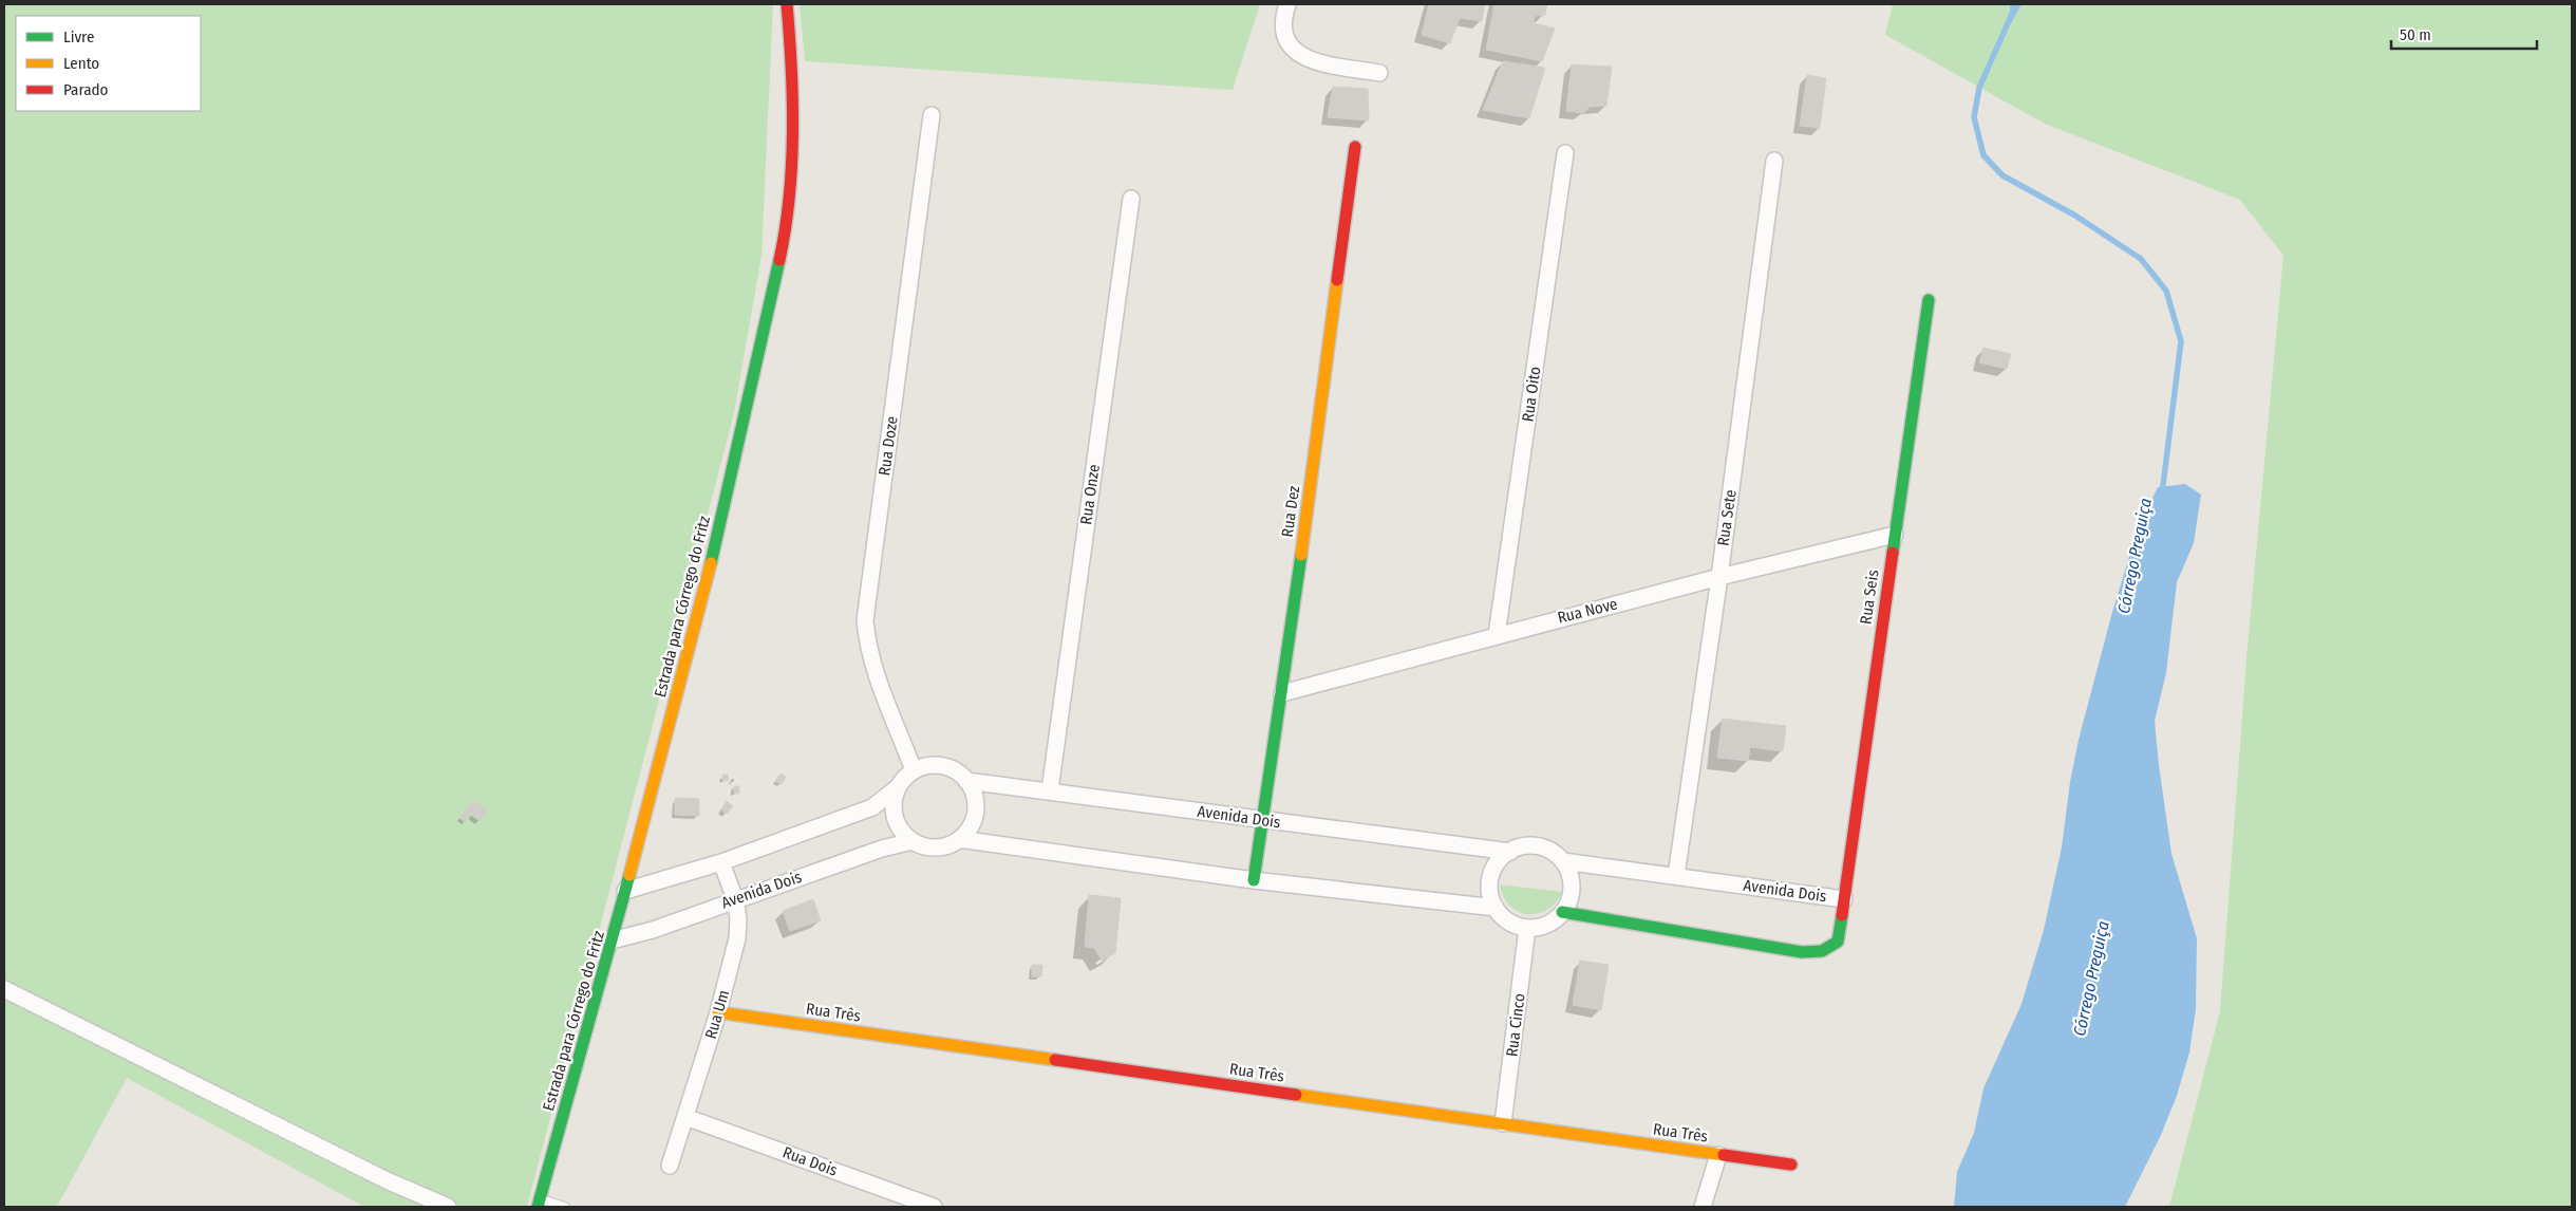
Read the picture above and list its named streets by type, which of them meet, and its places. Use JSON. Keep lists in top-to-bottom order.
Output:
{
  "streets": {
    "street": [
      "Rua Oito",
      "Rua Doze",
      "Rua Onze",
      "Rua Dez",
      "Rua Sete",
      "Rua Seis",
      "Estrada para Córrego do Fritz",
      "Rua Nove",
      "Avenida Dois",
      "Rua Três",
      "Rua Um",
      "Rua Cinco",
      "Rua Dois"
    ]
  },
  "crossings": [
    ["Rua Oito", "Rua Nove"],
    ["Rua Doze", "Avenida Dois"],
    ["Rua Onze", "Avenida Dois"],
    ["Rua Dez", "Rua Nove"],
    ["Rua Dez", "Avenida Dois"],
    ["Rua Sete", "Rua Nove"],
    ["Rua Sete", "Avenida Dois"],
    ["Rua Seis", "Rua Nove"],
    ["Rua Seis", "Avenida Dois"],
    ["Estrada para Córrego do Fritz", "Avenida Dois"],
    ["Avenida Dois", "Rua Um"],
    ["Avenida Dois", "Rua Cinco"],
    ["Rua Três", "Rua Um"],
    ["Rua Três", "Rua Cinco"],
    ["Rua Um", "Rua Dois"]
  ],
  "water": ["Córrego Preguiça"],
  "legend": ["Livre", "Lento", "Parado"],
  "scale_bar": "50 m"
}
